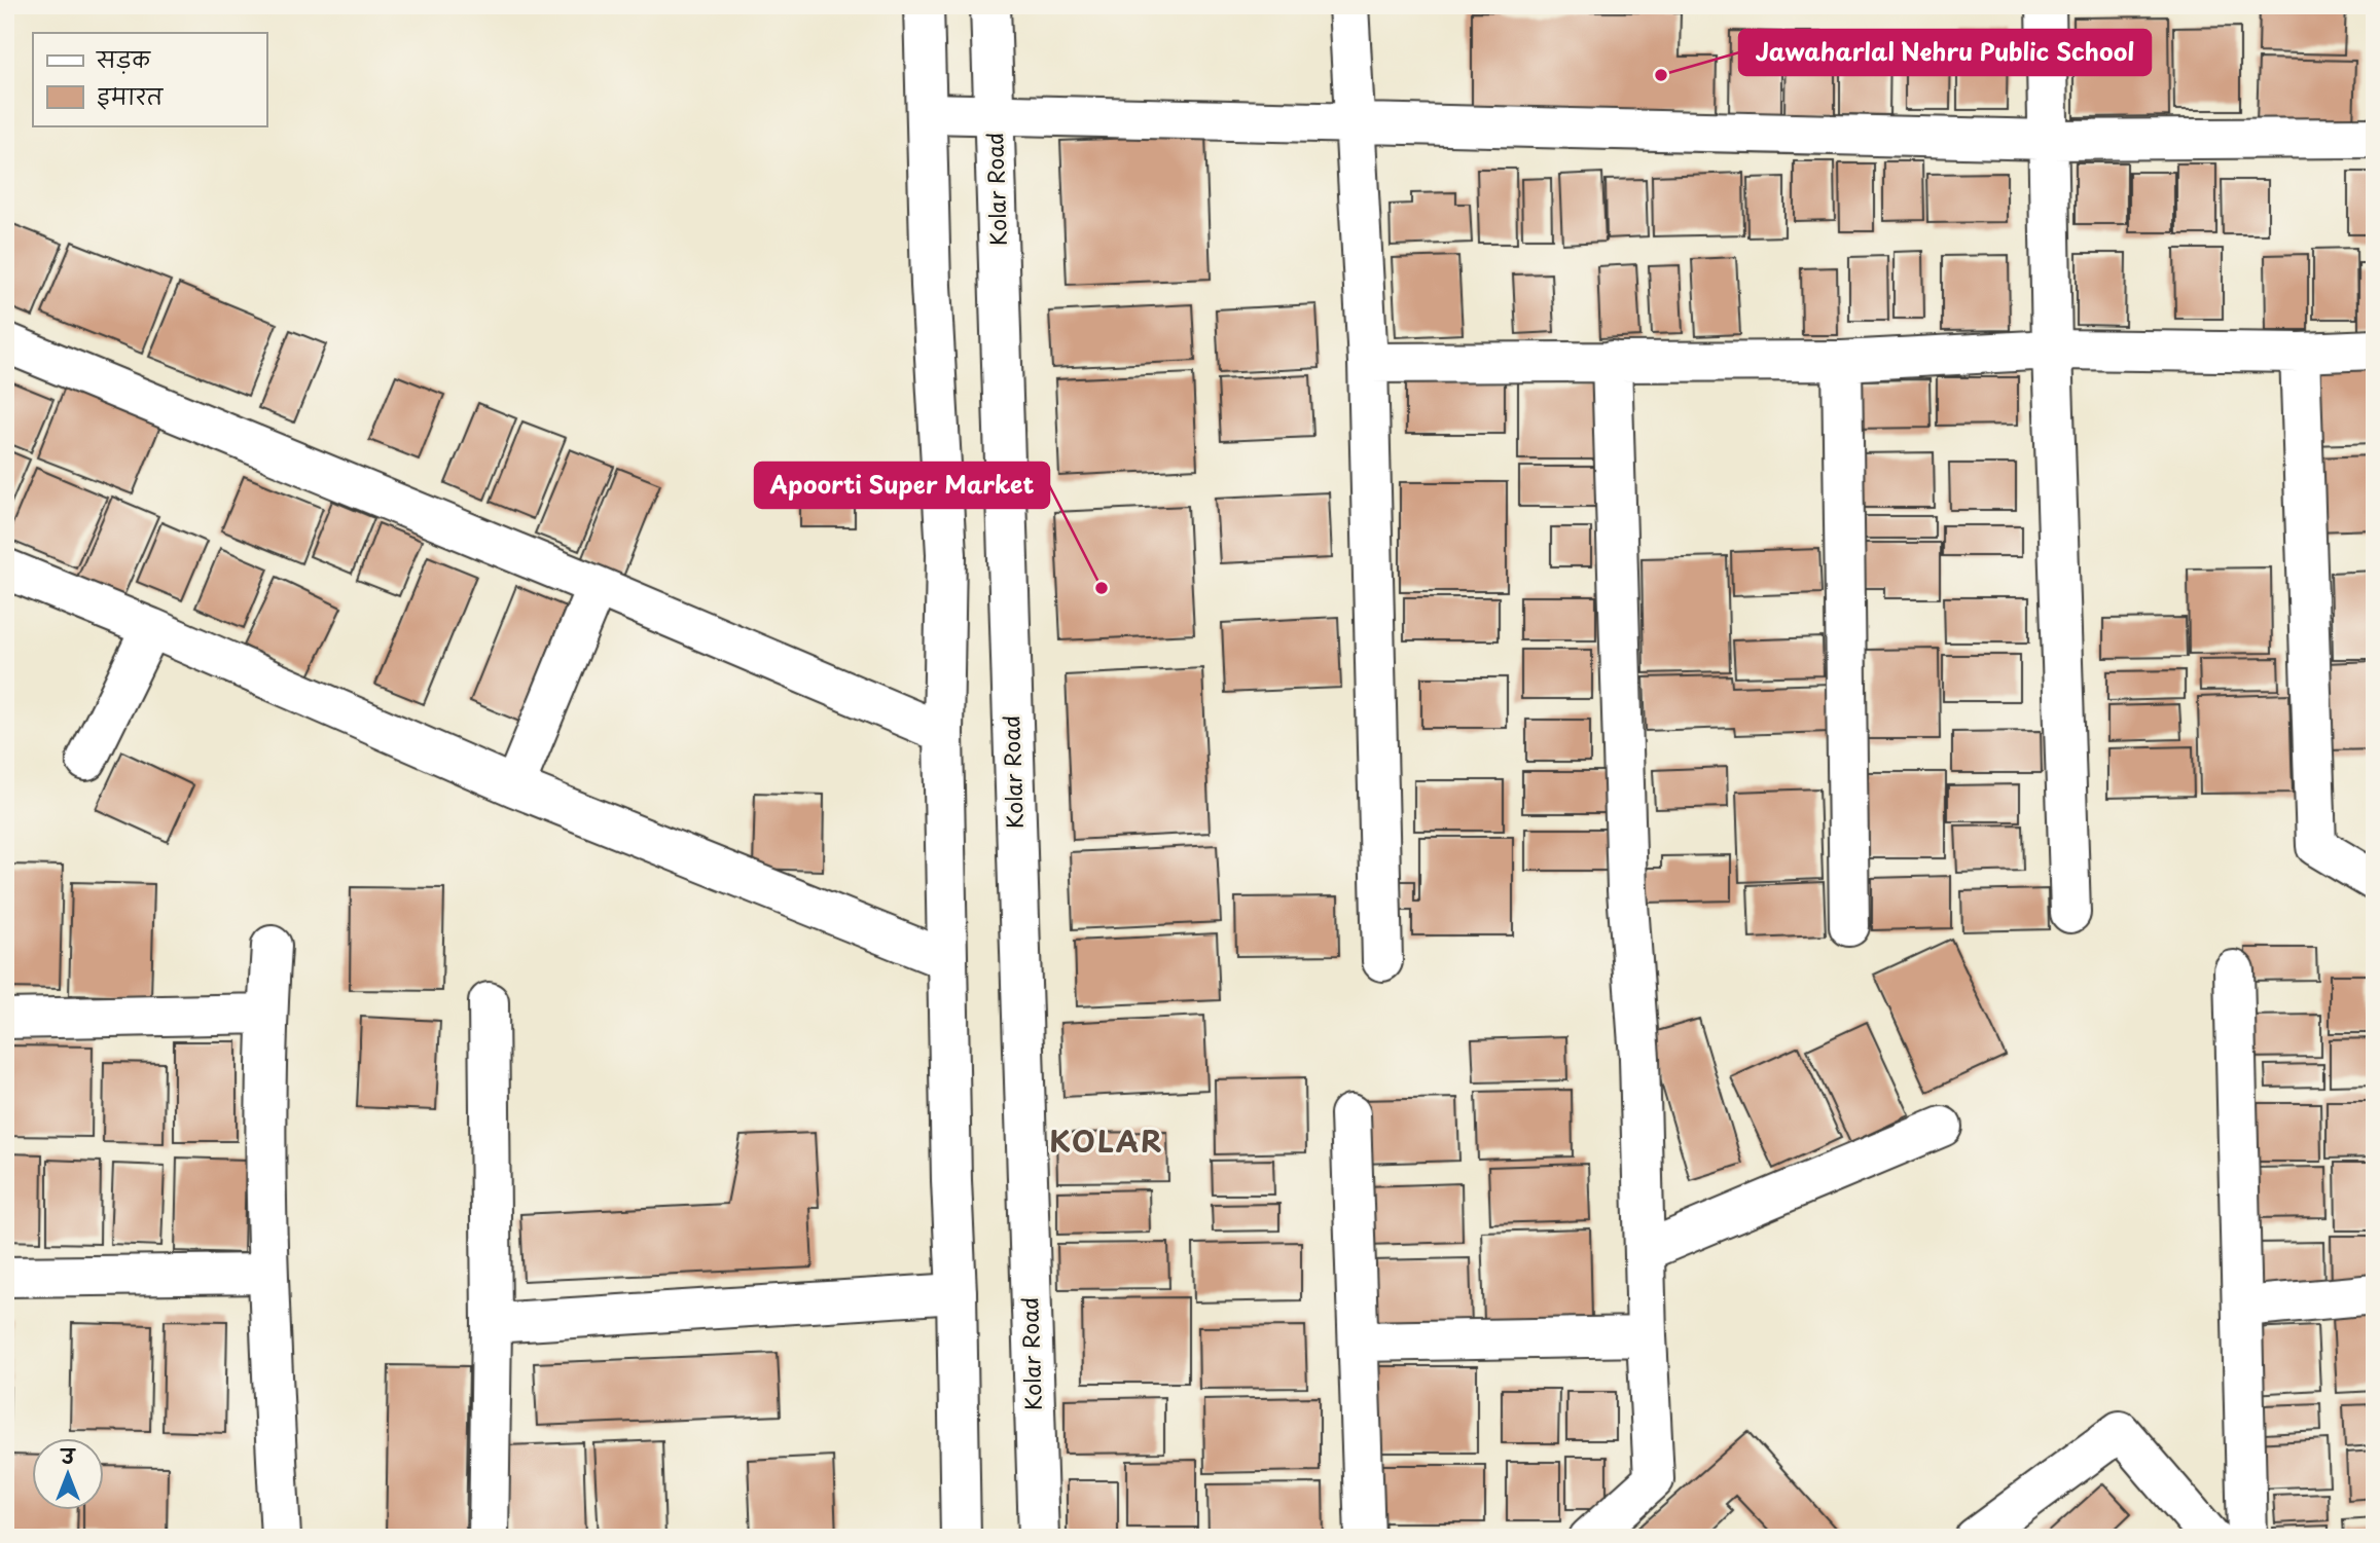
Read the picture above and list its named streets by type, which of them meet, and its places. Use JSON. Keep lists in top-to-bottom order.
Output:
{
  "streets": {
    "street": ["Kolar Road"]
  },
  "districts": ["KOLAR"],
  "places": ["Jawaharlal Nehru Public School", "Apoorti Super Market"],
  "legend": ["सड़क", "इमारत"],
  "north": "top"
}
